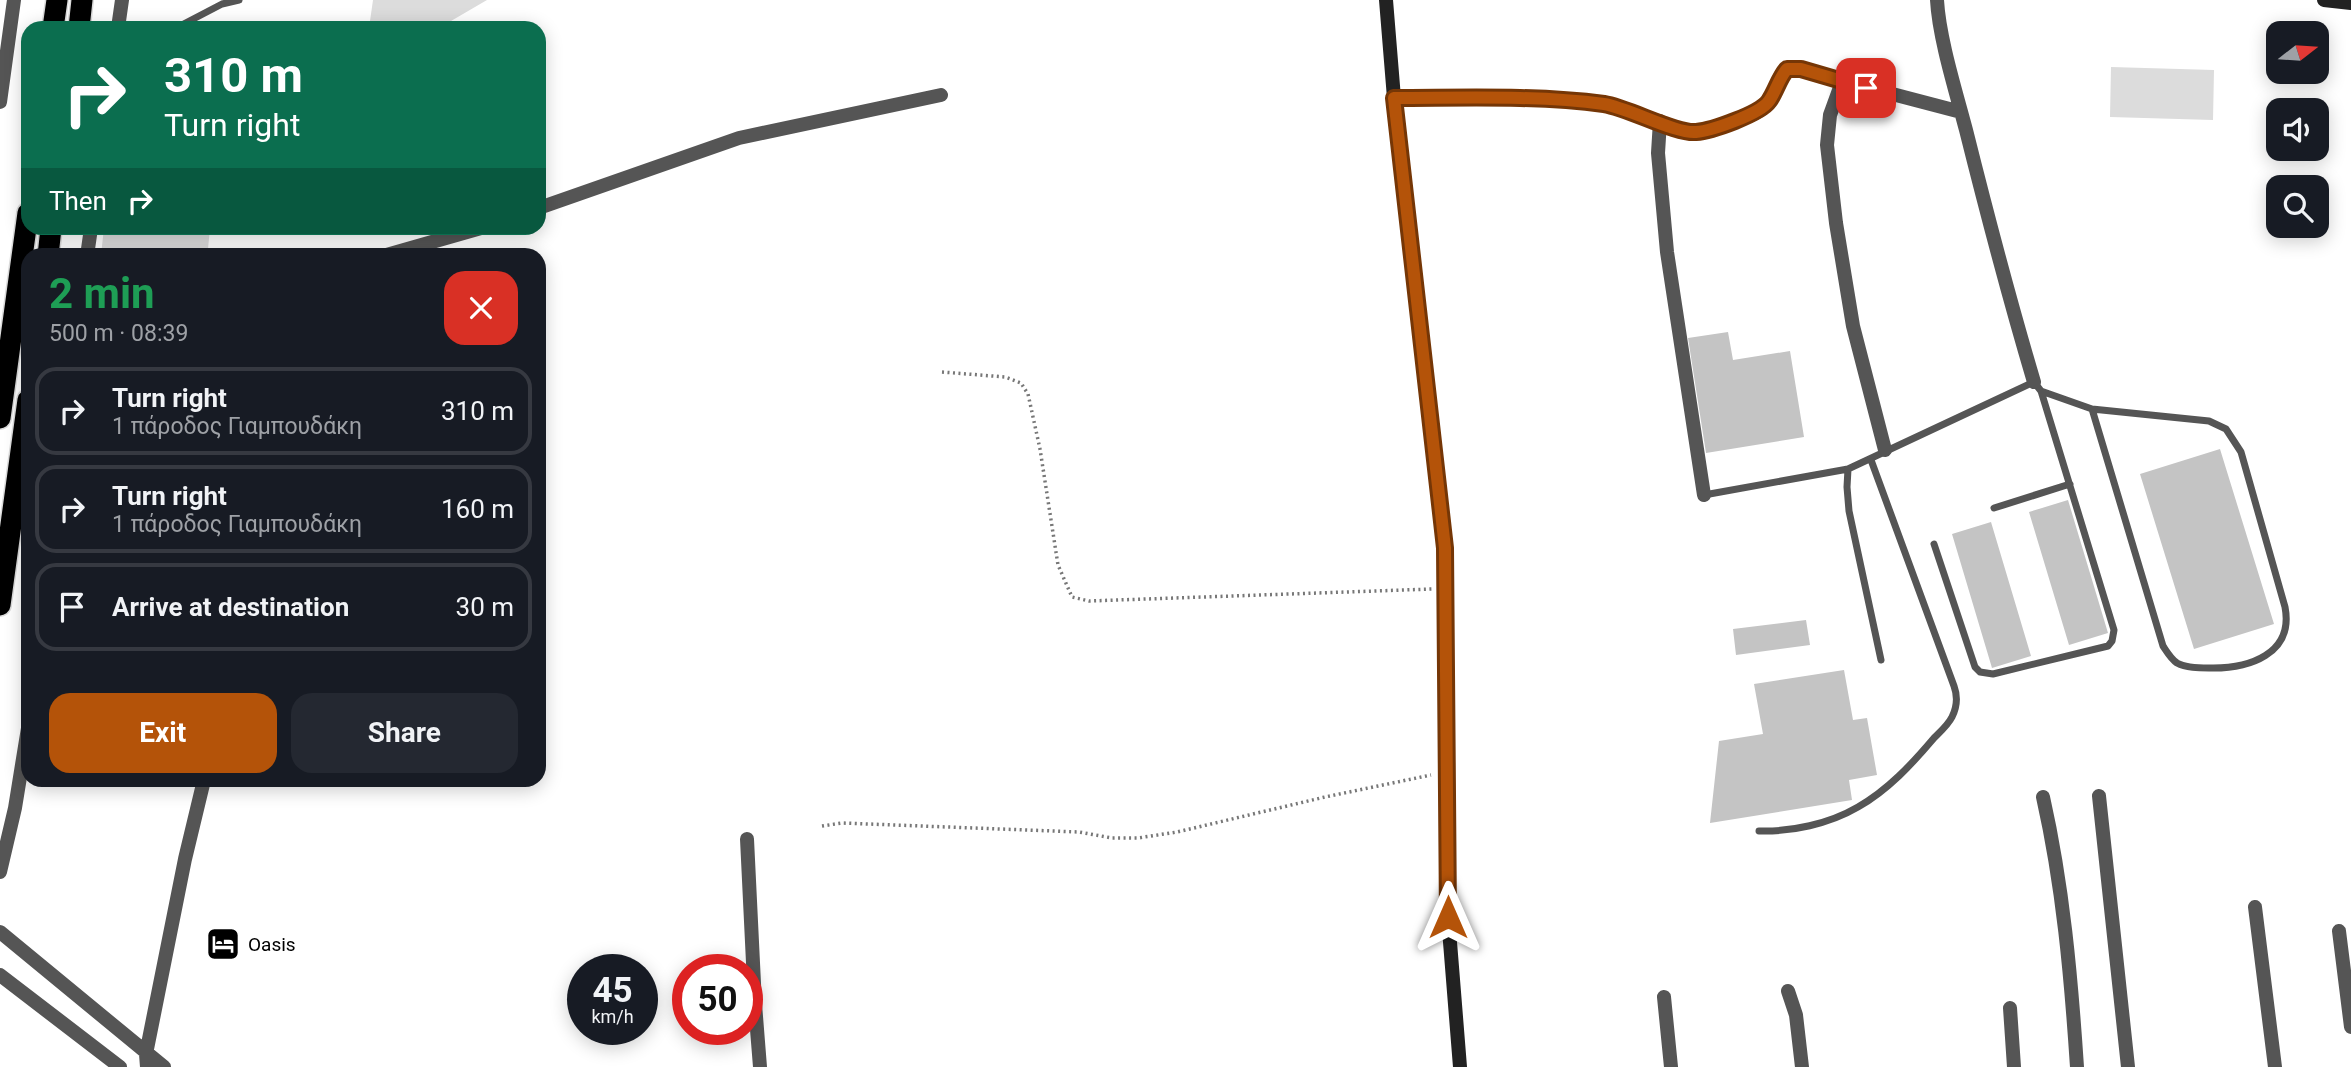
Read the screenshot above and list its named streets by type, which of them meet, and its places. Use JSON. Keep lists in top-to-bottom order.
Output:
{
  "places": {
    "hotel": ["Oasis"]
  },
  "north": "right",
  "page": {
    "turn": ["310 m", "Turn right"],
    "then": "Then",
    "heading": ["2 min", "500 m · 08:39"],
    "list": [
      {
        "name": "Turn right",
        "note": "1 πάροδος Γιαμπουδάκη",
        "value": "310 m"
      },
      {
        "name": "Turn right",
        "note": "1 πάροδος Γιαμπουδάκη",
        "value": "160 m"
      },
      {
        "name": "Arrive at destination",
        "value": "30 m"
      }
    ],
    "buttons": ["Exit", "Share"],
    "speed": "45 km/h",
    "limit": "50"
  }
}
